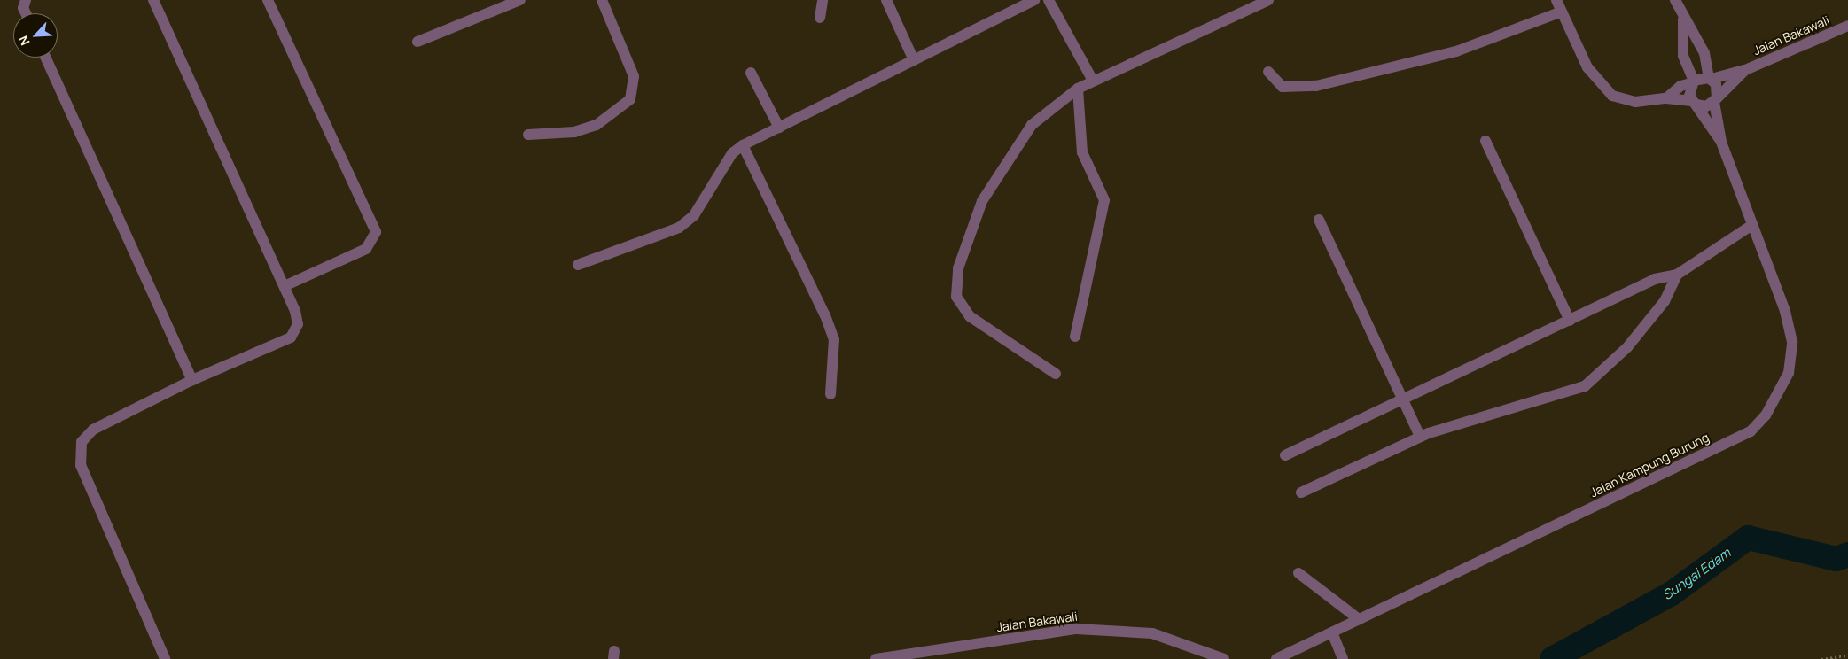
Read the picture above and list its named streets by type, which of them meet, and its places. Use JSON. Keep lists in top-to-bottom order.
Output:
{
  "streets": {
    "street": ["Jalan Bakawali", "Jalan Kampung Burung"]
  },
  "water": ["Sungai Edam"],
  "north": "bottom left"
}
